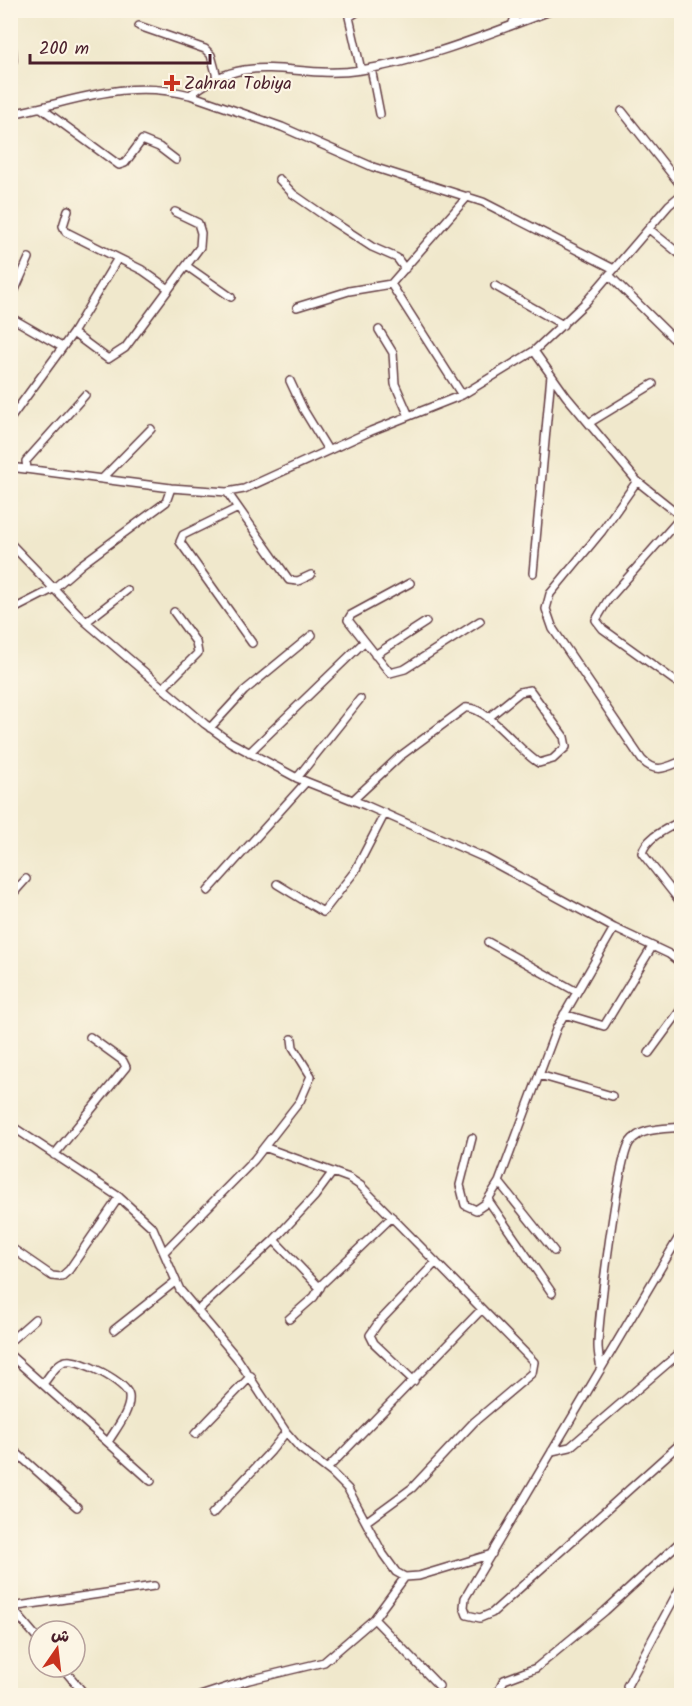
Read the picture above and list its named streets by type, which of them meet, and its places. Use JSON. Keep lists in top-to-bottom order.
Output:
{
  "places": {
    "health": ["Zahraa Tobiya"]
  },
  "scale_bar": "200 m",
  "north": "top"
}
